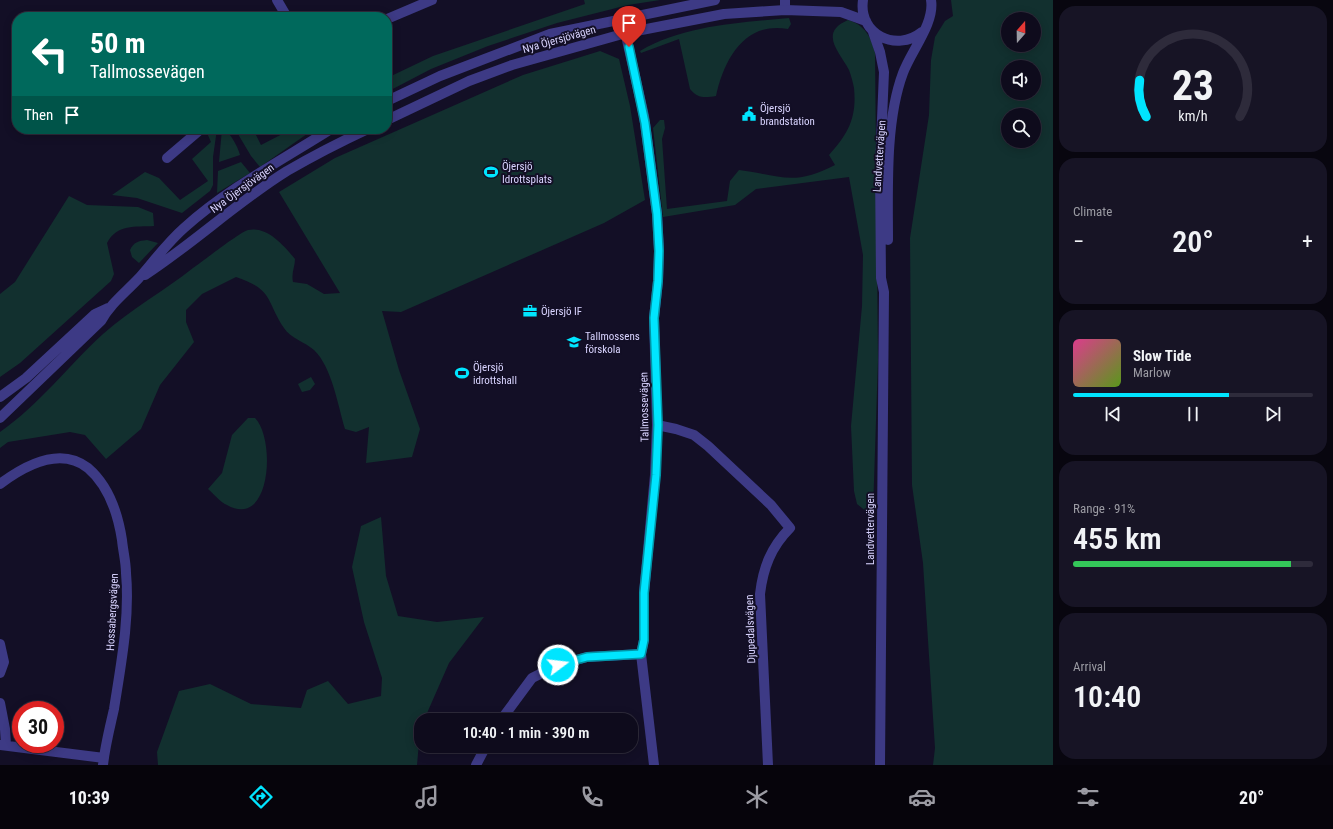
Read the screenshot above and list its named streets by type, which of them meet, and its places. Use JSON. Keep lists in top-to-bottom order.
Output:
{
  "streets": {
    "street": [
      "Nya Öjersjövägen",
      "Landvettervägen",
      "Tallmossevägen",
      "Hossabergsvägen",
      "Djupedalsvägen"
    ]
  },
  "crossings": [
    ["Nya Öjersjövägen", "Landvettervägen"],
    ["Nya Öjersjövägen", "Tallmossevägen"],
    ["Tallmossevägen", "Djupedalsvägen"]
  ],
  "places": {
    "public building": ["Öjersjö brandstation"],
    "sports": ["Öjersjö Idrottsplats", "Öjersjö idrottshall"],
    "office": ["Öjersjö IF"],
    "school or university": ["Tallmossens förskola"]
  },
  "north": "top",
  "page": {
    "turn": ["50 m", "Tallmossevägen"],
    "then": "Then",
    "tile": [
      "Climate",
      ["Range · 91%", "455 km"],
      ["Arrival", "10:40"]
    ],
    "heat": ["−", "20°", "+"],
    "song": ["Slow Tide", "Marlow"],
    "limit": "30",
    "trip": "10:40 · 1 min · 390 m",
    "tabs": ["10:39", "20°"],
    "gauge": ["23", "km/h"]
  }
}
